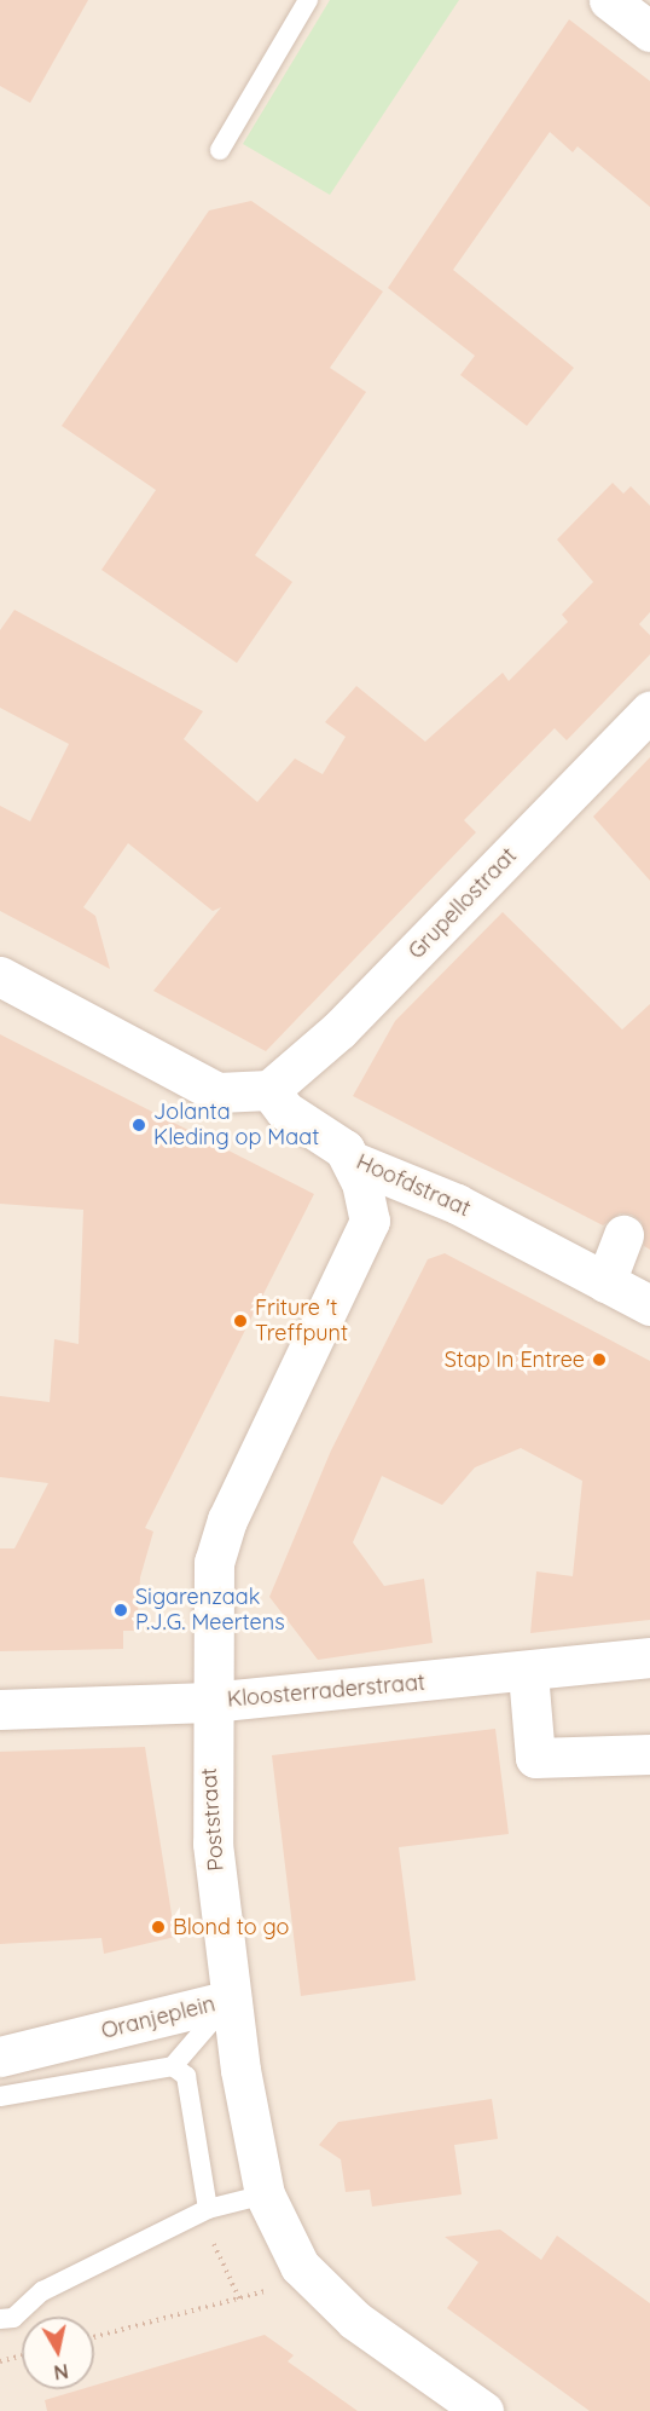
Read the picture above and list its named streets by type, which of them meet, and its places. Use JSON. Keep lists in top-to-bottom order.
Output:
{
  "streets": {
    "street": [
      "Grupellostraat",
      "Hoofdstraat",
      "Kloosterraderstraat",
      "Poststraat",
      "Oranjeplein"
    ]
  },
  "crossings": [
    ["Grupellostraat", "Hoofdstraat"],
    ["Hoofdstraat", "Poststraat"],
    ["Kloosterraderstraat", "Poststraat"],
    ["Poststraat", "Oranjeplein"]
  ],
  "places": [
    "Jolanta Kleding op Maat",
    "Friture 't Treffpunt",
    "Stap In Entree",
    "Sigarenzaak P.J.G. Meertens",
    "Blond to go"
  ],
  "north": "bottom"
}
